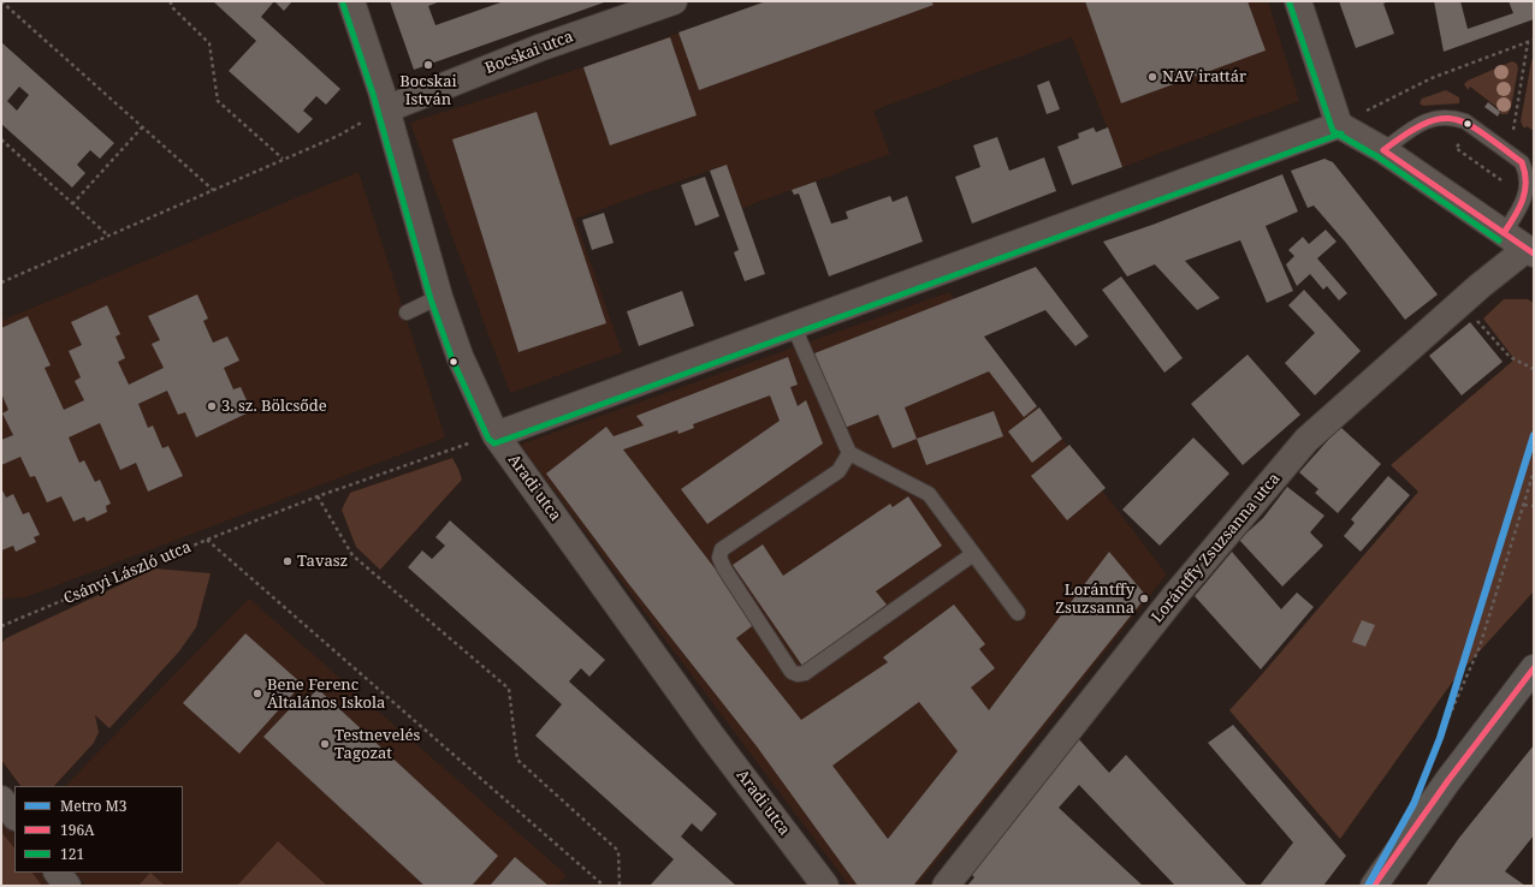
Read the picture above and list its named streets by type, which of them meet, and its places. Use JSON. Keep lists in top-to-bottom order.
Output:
{
  "streets": {
    "street": ["Bocskai utca", "Aradi utca", "Lorántffy Zsuzsanna utca"],
    "path": ["Csányi László utca"]
  },
  "crossings": [
    ["Bocskai utca", "Aradi utca"],
    ["Aradi utca", "Csányi László utca"]
  ],
  "places": [
    "Bocskai István",
    "NAV irattár",
    "3. sz. Bölcsőde",
    "Tavasz",
    "Lorántffy Zsuzsanna",
    "Bene Ferenc Általános Iskola",
    "Testnevelés Tagozat"
  ],
  "lines": ["transit line 121", "transit line 196A", "metro line M3"],
  "legend": ["Metro M3", "196A", "121"]
}
